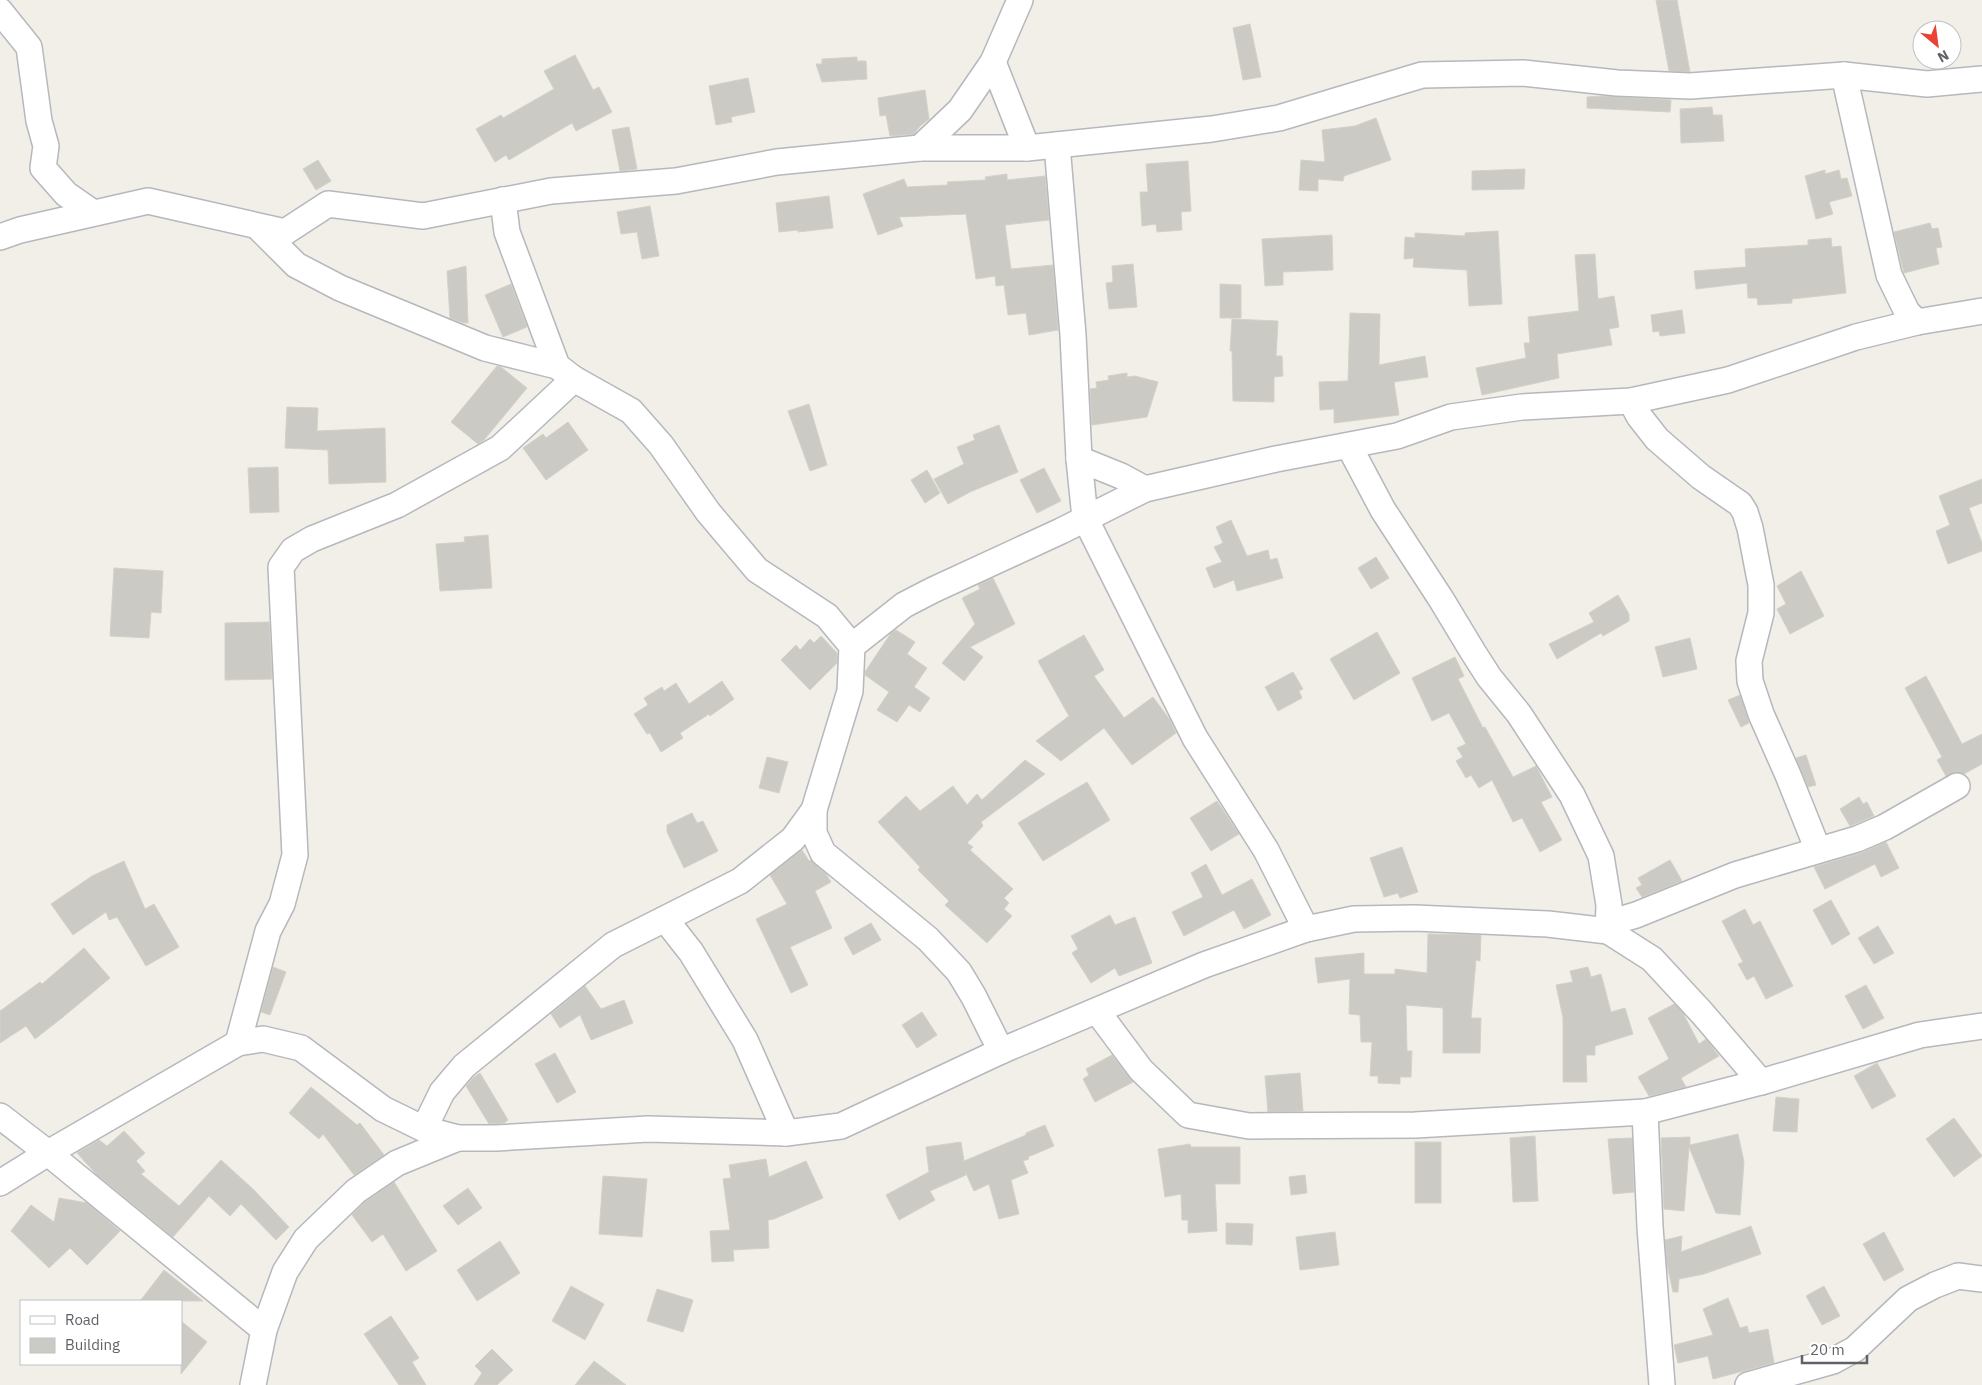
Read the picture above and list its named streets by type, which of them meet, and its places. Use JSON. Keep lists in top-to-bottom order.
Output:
{
  "legend": ["Road", "Building"],
  "scale_bar": "20 m",
  "north": "bottom right"
}
